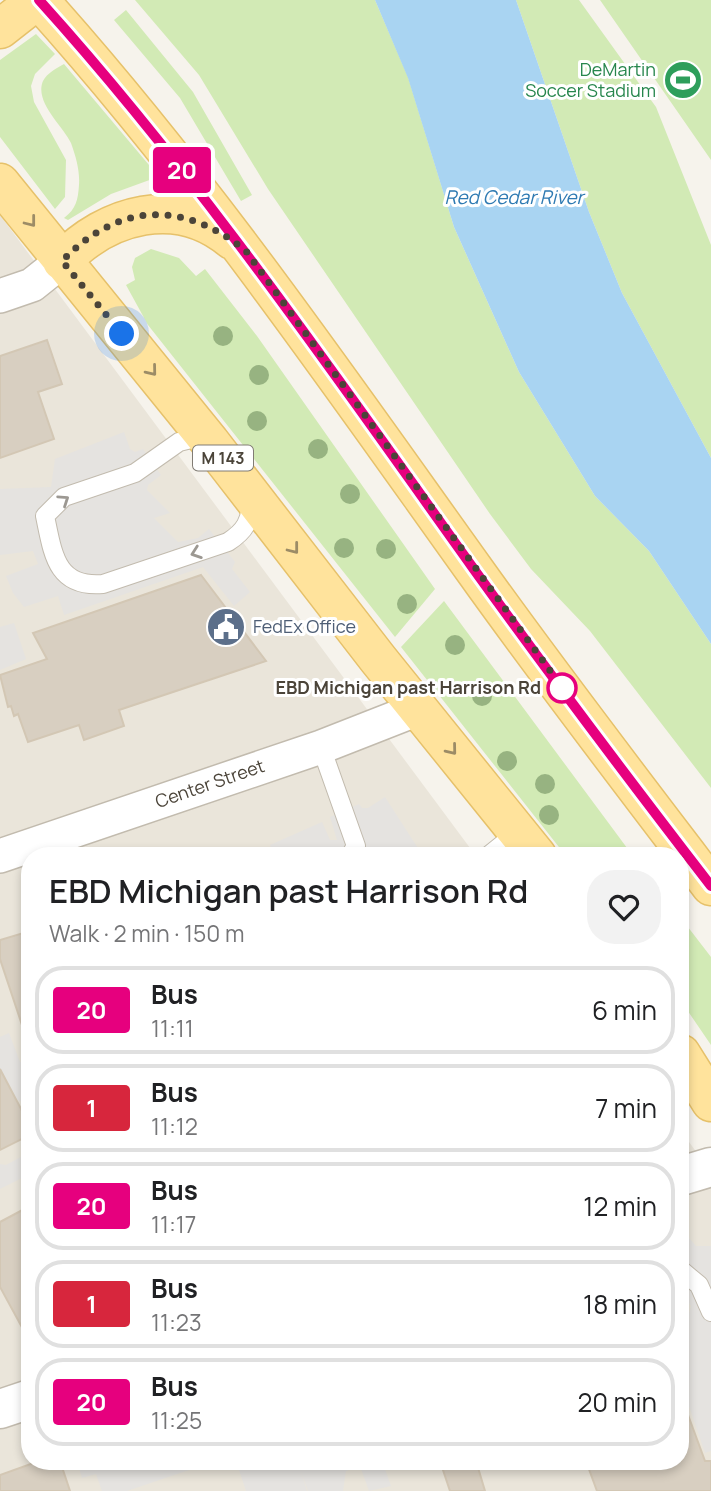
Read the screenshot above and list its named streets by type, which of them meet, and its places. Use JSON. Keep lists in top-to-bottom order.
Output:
{
  "streets": {
    "main road": ["M 143"],
    "street": ["Center Street"]
  },
  "crossings": [
    ["M 143", "Center Street"]
  ],
  "water": ["Red Cedar River"],
  "places": {
    "sports": ["DeMartin Soccer Stadium"],
    "public building": ["FedEx Office"],
    "other": ["EBD Michigan past Harrison Rd"]
  },
  "lines": ["bus line 20"],
  "page": {
    "on_map": "20",
    "heading": ["EBD Michigan past Harrison Rd", "Walk · 2 min · 150 m"],
    "list": [
      {
        "mark": "20",
        "name": "Bus",
        "note": "11:11",
        "value": "6 min"
      },
      {
        "mark": "1",
        "name": "Bus",
        "note": "11:12",
        "value": "7 min"
      },
      {
        "mark": "20",
        "name": "Bus",
        "note": "11:17",
        "value": "12 min"
      },
      {
        "mark": "1",
        "name": "Bus",
        "note": "11:23",
        "value": "18 min"
      },
      {
        "mark": "20",
        "name": "Bus",
        "note": "11:25",
        "value": "20 min"
      }
    ]
  }
}
